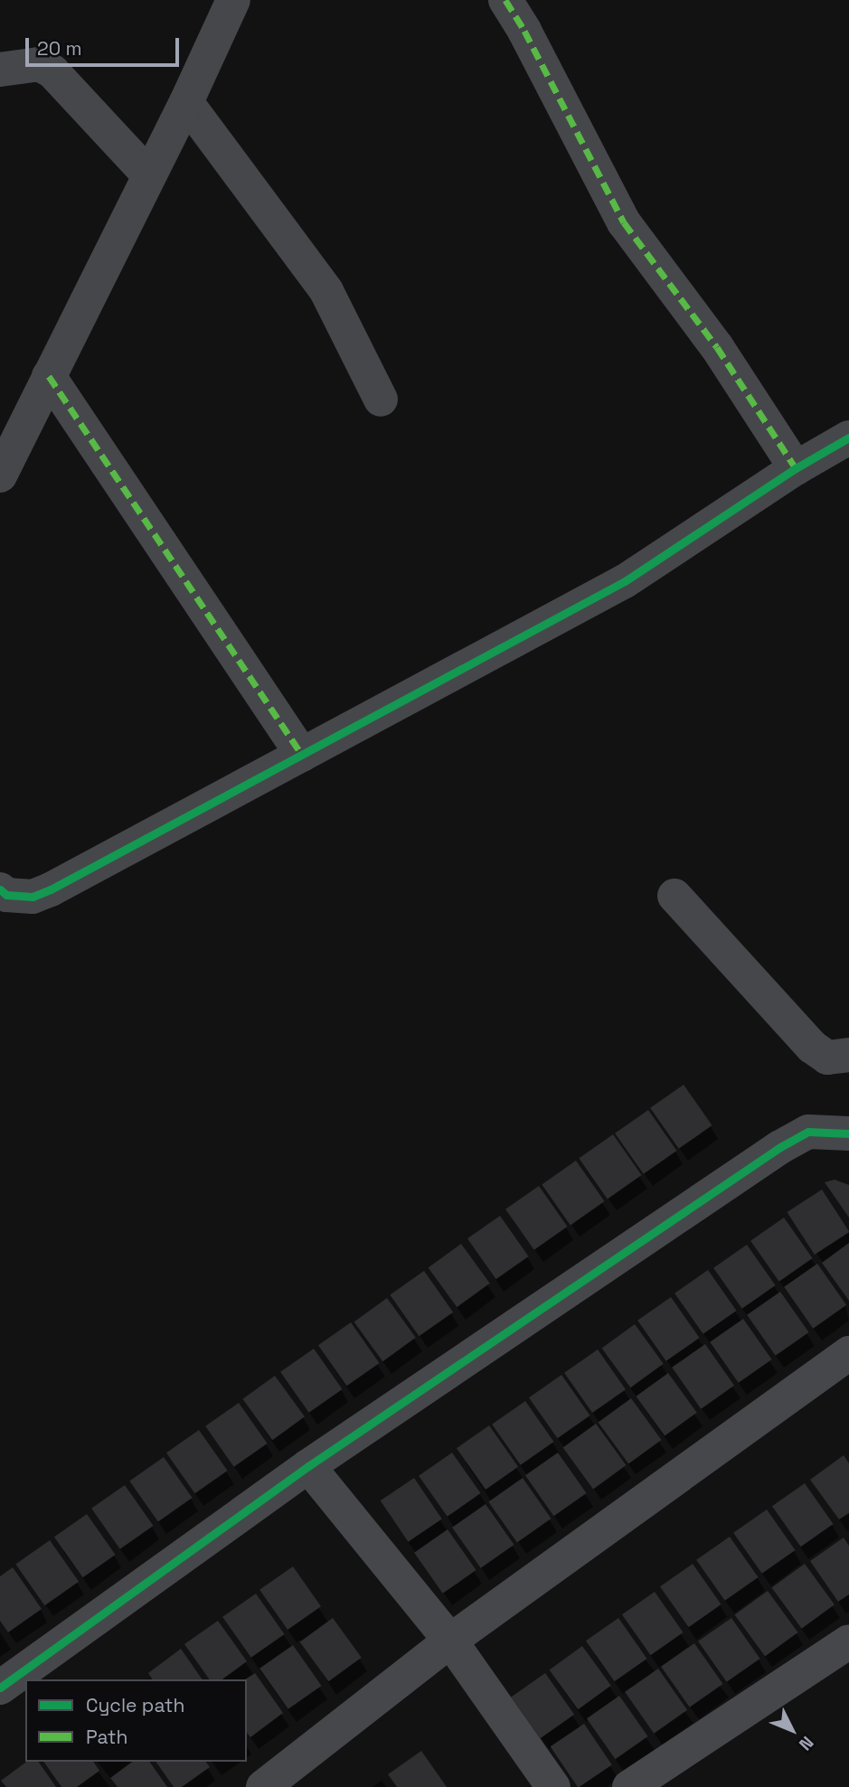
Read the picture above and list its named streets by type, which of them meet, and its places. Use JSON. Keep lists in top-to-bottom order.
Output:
{
  "legend": ["Cycle path", "Path"],
  "scale_bar": "20 m",
  "north": "bottom right"
}
